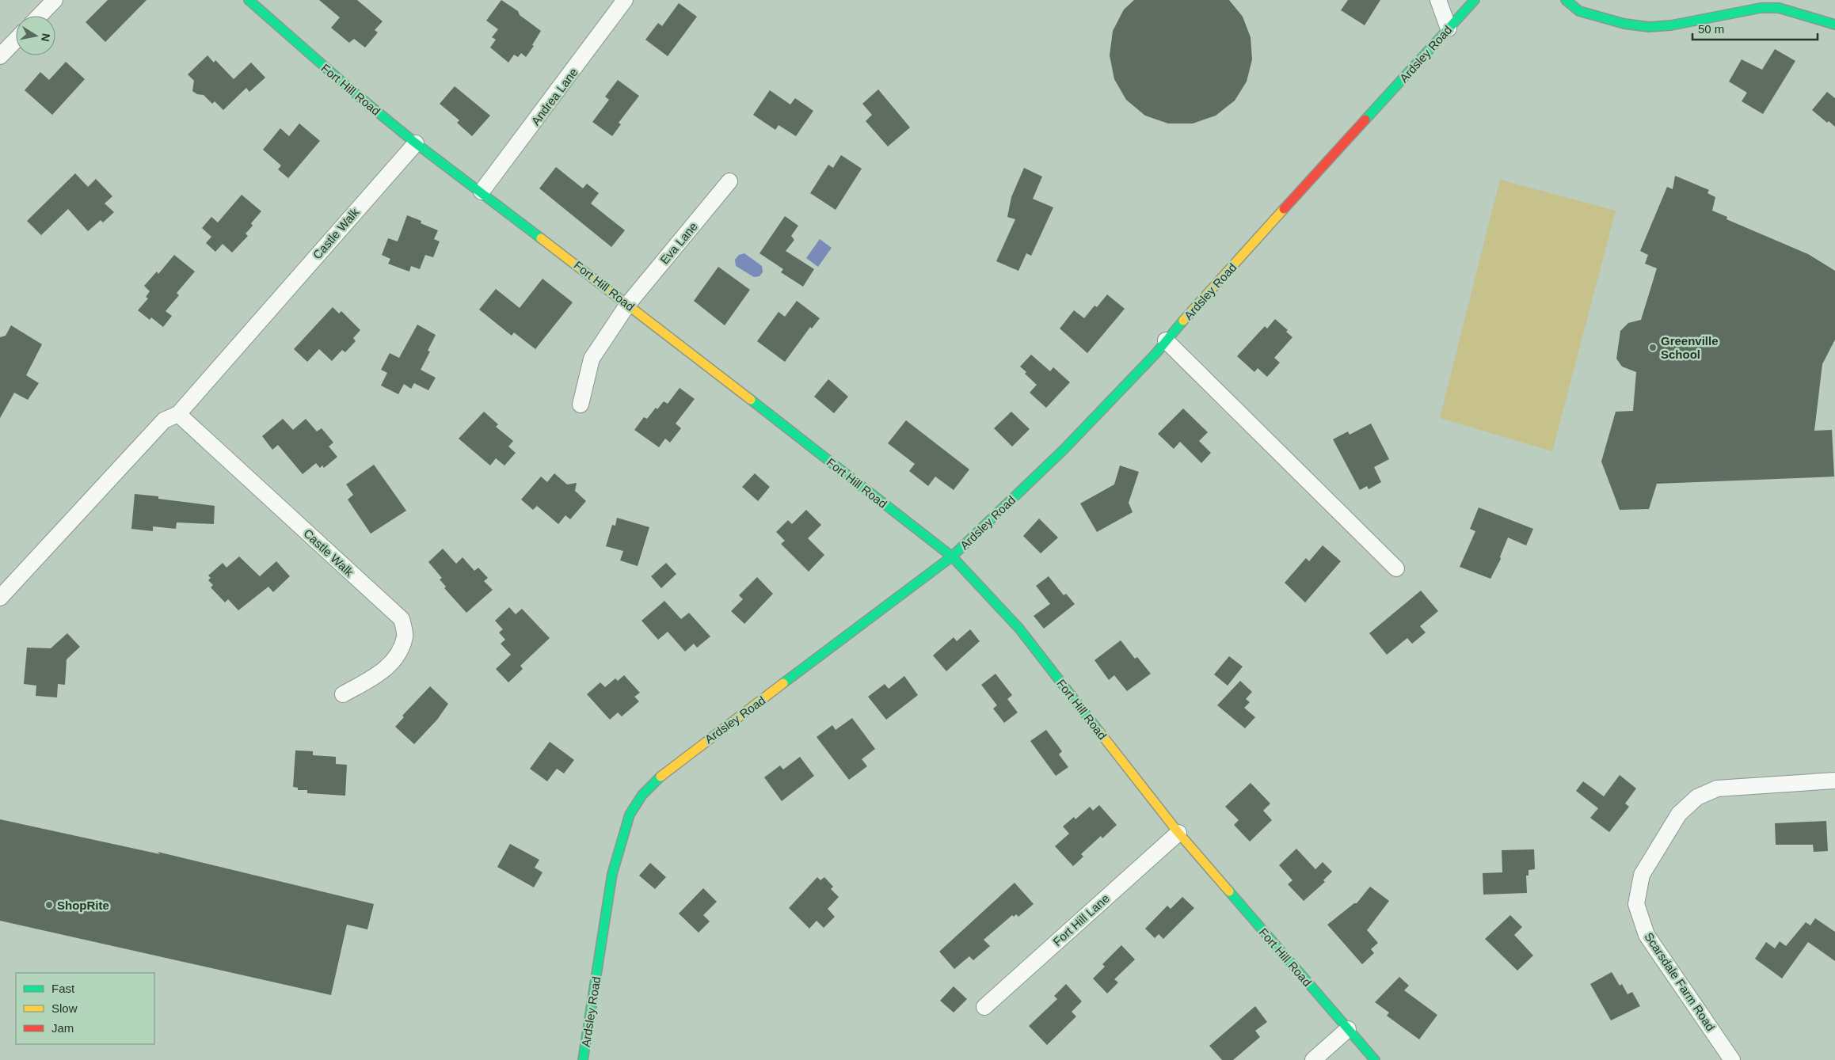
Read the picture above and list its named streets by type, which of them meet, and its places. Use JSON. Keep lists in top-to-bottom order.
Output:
{
  "streets": {
    "street": [
      "Ardsley Road",
      "Fort Hill Road",
      "Andrea Lane",
      "Castle Walk",
      "Eva Lane",
      "Fort Hill Lane",
      "Scarsdale Farm Road"
    ]
  },
  "crossings": [
    ["Ardsley Road", "Fort Hill Road"],
    ["Fort Hill Road", "Andrea Lane"],
    ["Fort Hill Road", "Castle Walk"],
    ["Fort Hill Road", "Eva Lane"],
    ["Fort Hill Road", "Fort Hill Lane"]
  ],
  "places": ["Greenville School", "ShopRite"],
  "legend": ["Fast", "Slow", "Jam"],
  "scale_bar": "50 m",
  "north": "right"
}
